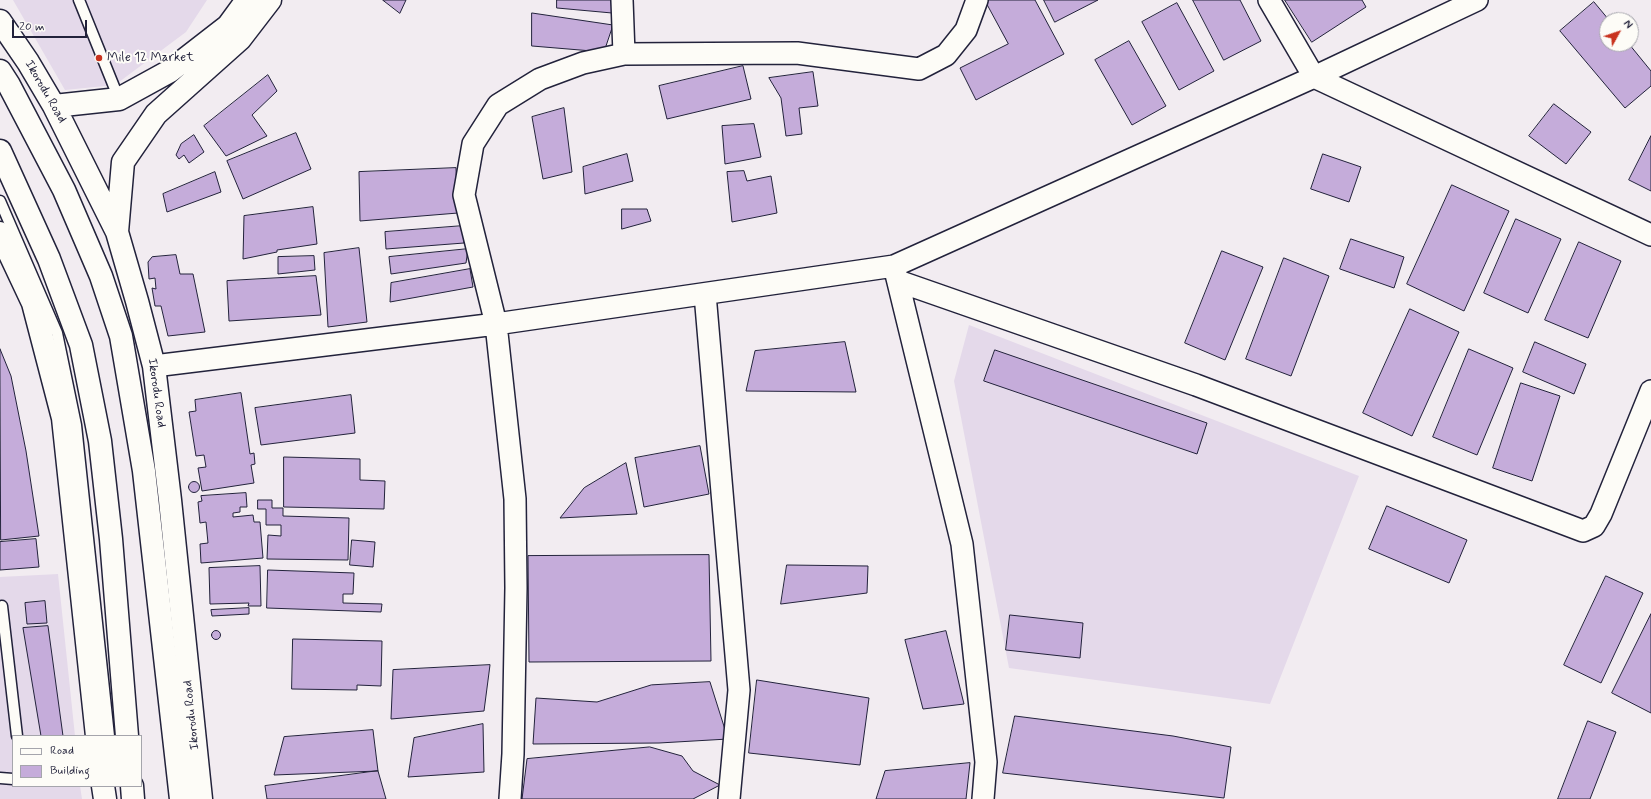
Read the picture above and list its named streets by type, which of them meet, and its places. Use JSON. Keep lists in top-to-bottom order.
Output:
{
  "streets": {
    "main road": ["Ikorodu Road"]
  },
  "places": ["Mile 12 Market"],
  "legend": ["Road", "Building"],
  "scale_bar": "20 m",
  "north": "top right"
}
